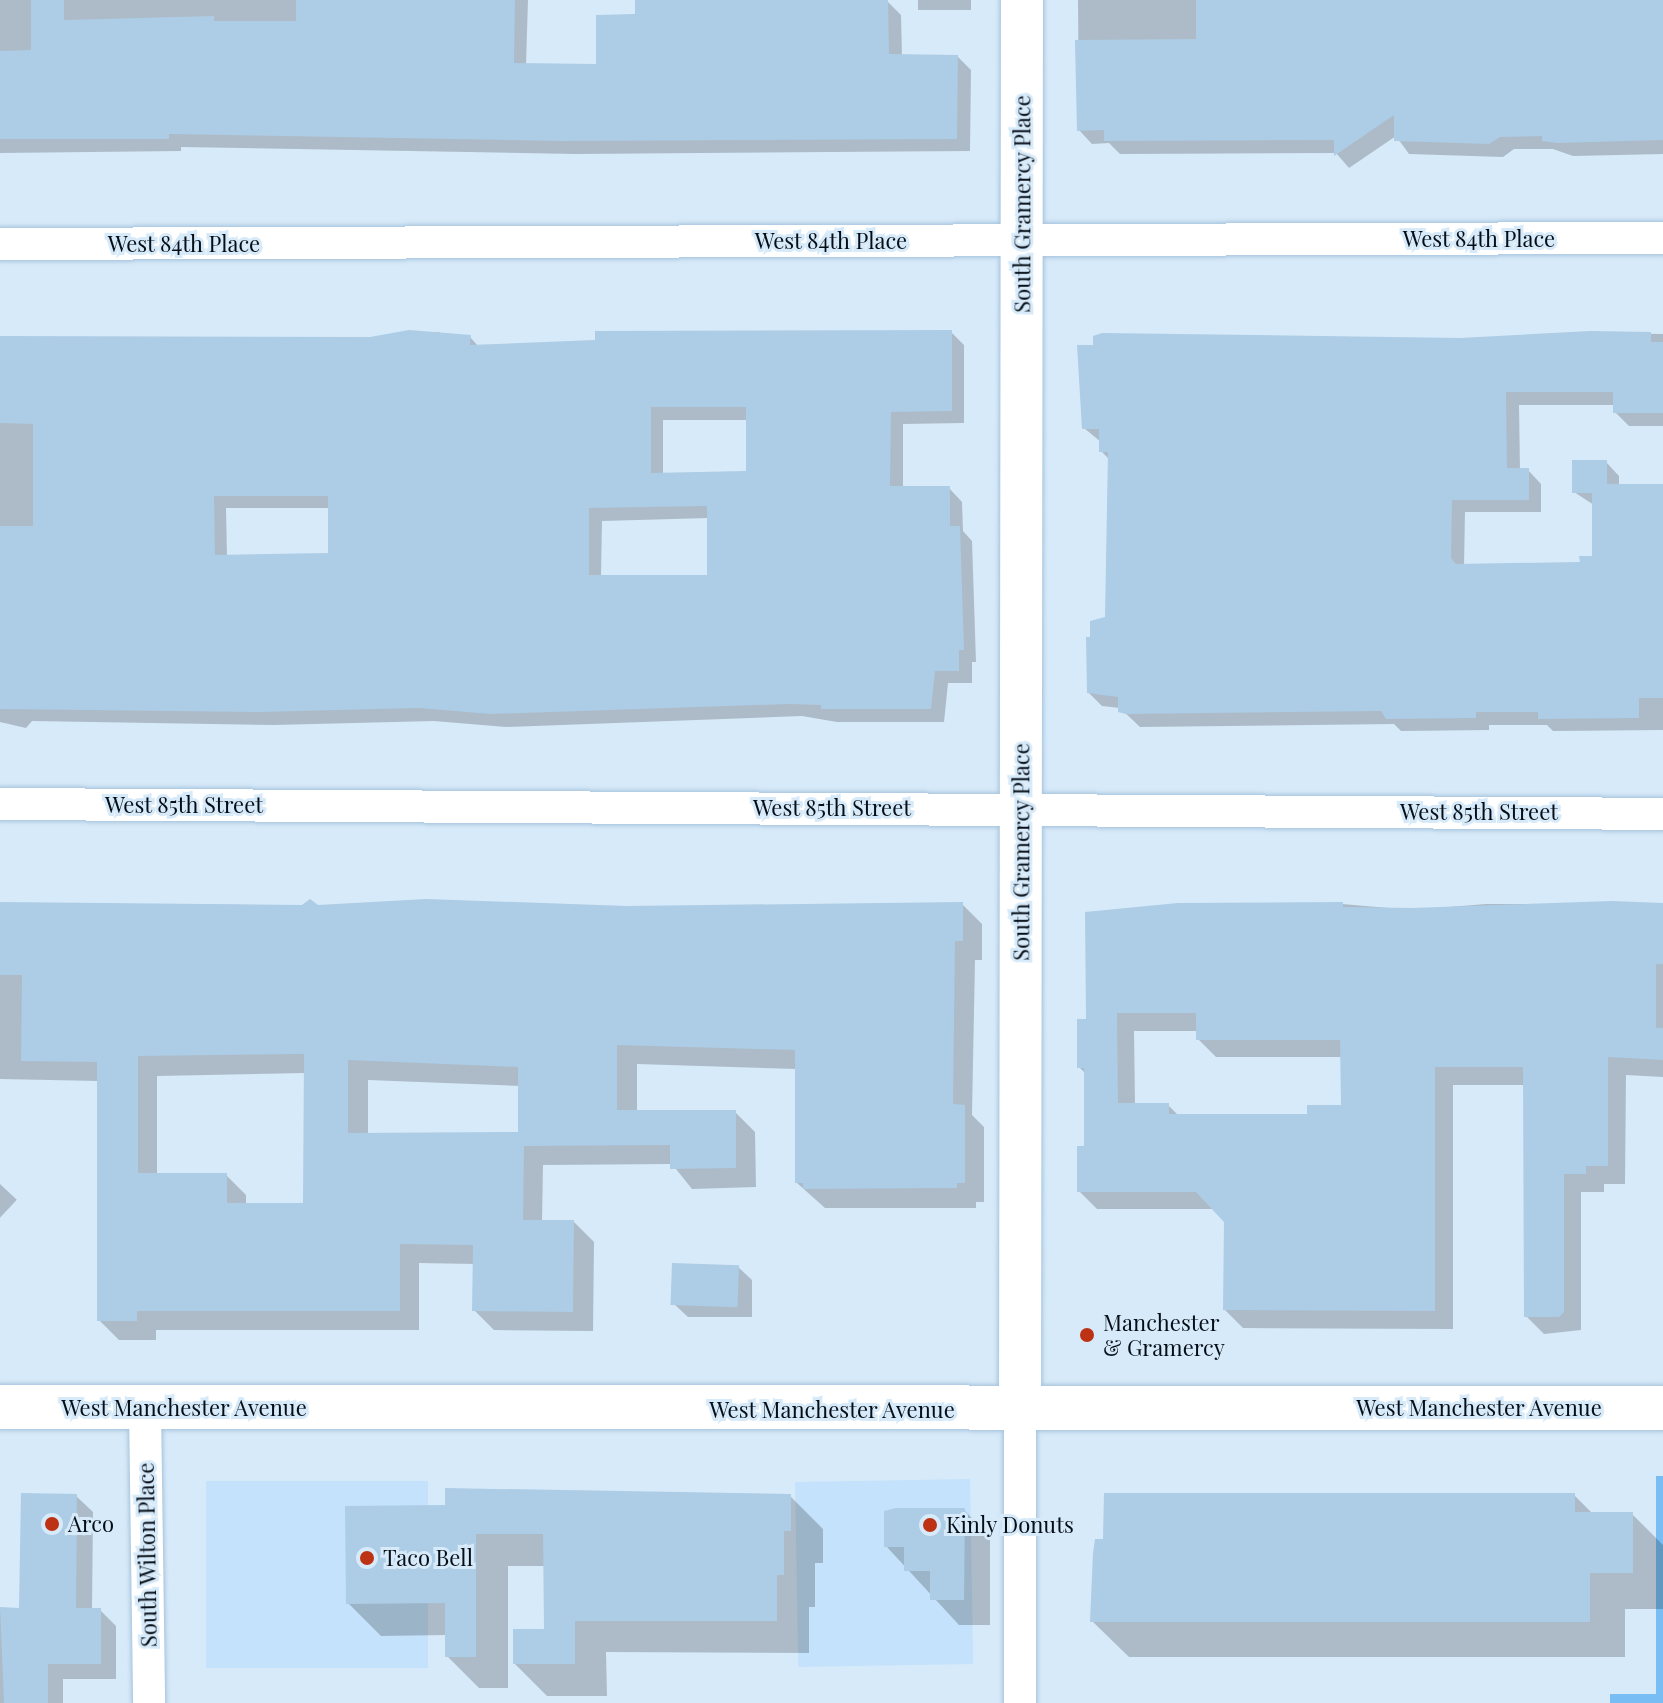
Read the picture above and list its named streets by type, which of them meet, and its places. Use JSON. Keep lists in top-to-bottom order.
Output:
{
  "streets": {
    "main road": ["West Manchester Avenue"],
    "street": [
      "South Gramercy Place",
      "West 84th Place",
      "West 85th Street",
      "South Wilton Place"
    ]
  },
  "crossings": [
    ["South Gramercy Place", "West 84th Place"],
    ["South Gramercy Place", "West 85th Street"],
    ["South Gramercy Place", "West Manchester Avenue"],
    ["West Manchester Avenue", "South Wilton Place"]
  ],
  "places": [
    "Manchester & Gramercy",
    "Arco",
    "Kinly Donuts",
    "Taco Bell"
  ]
}
